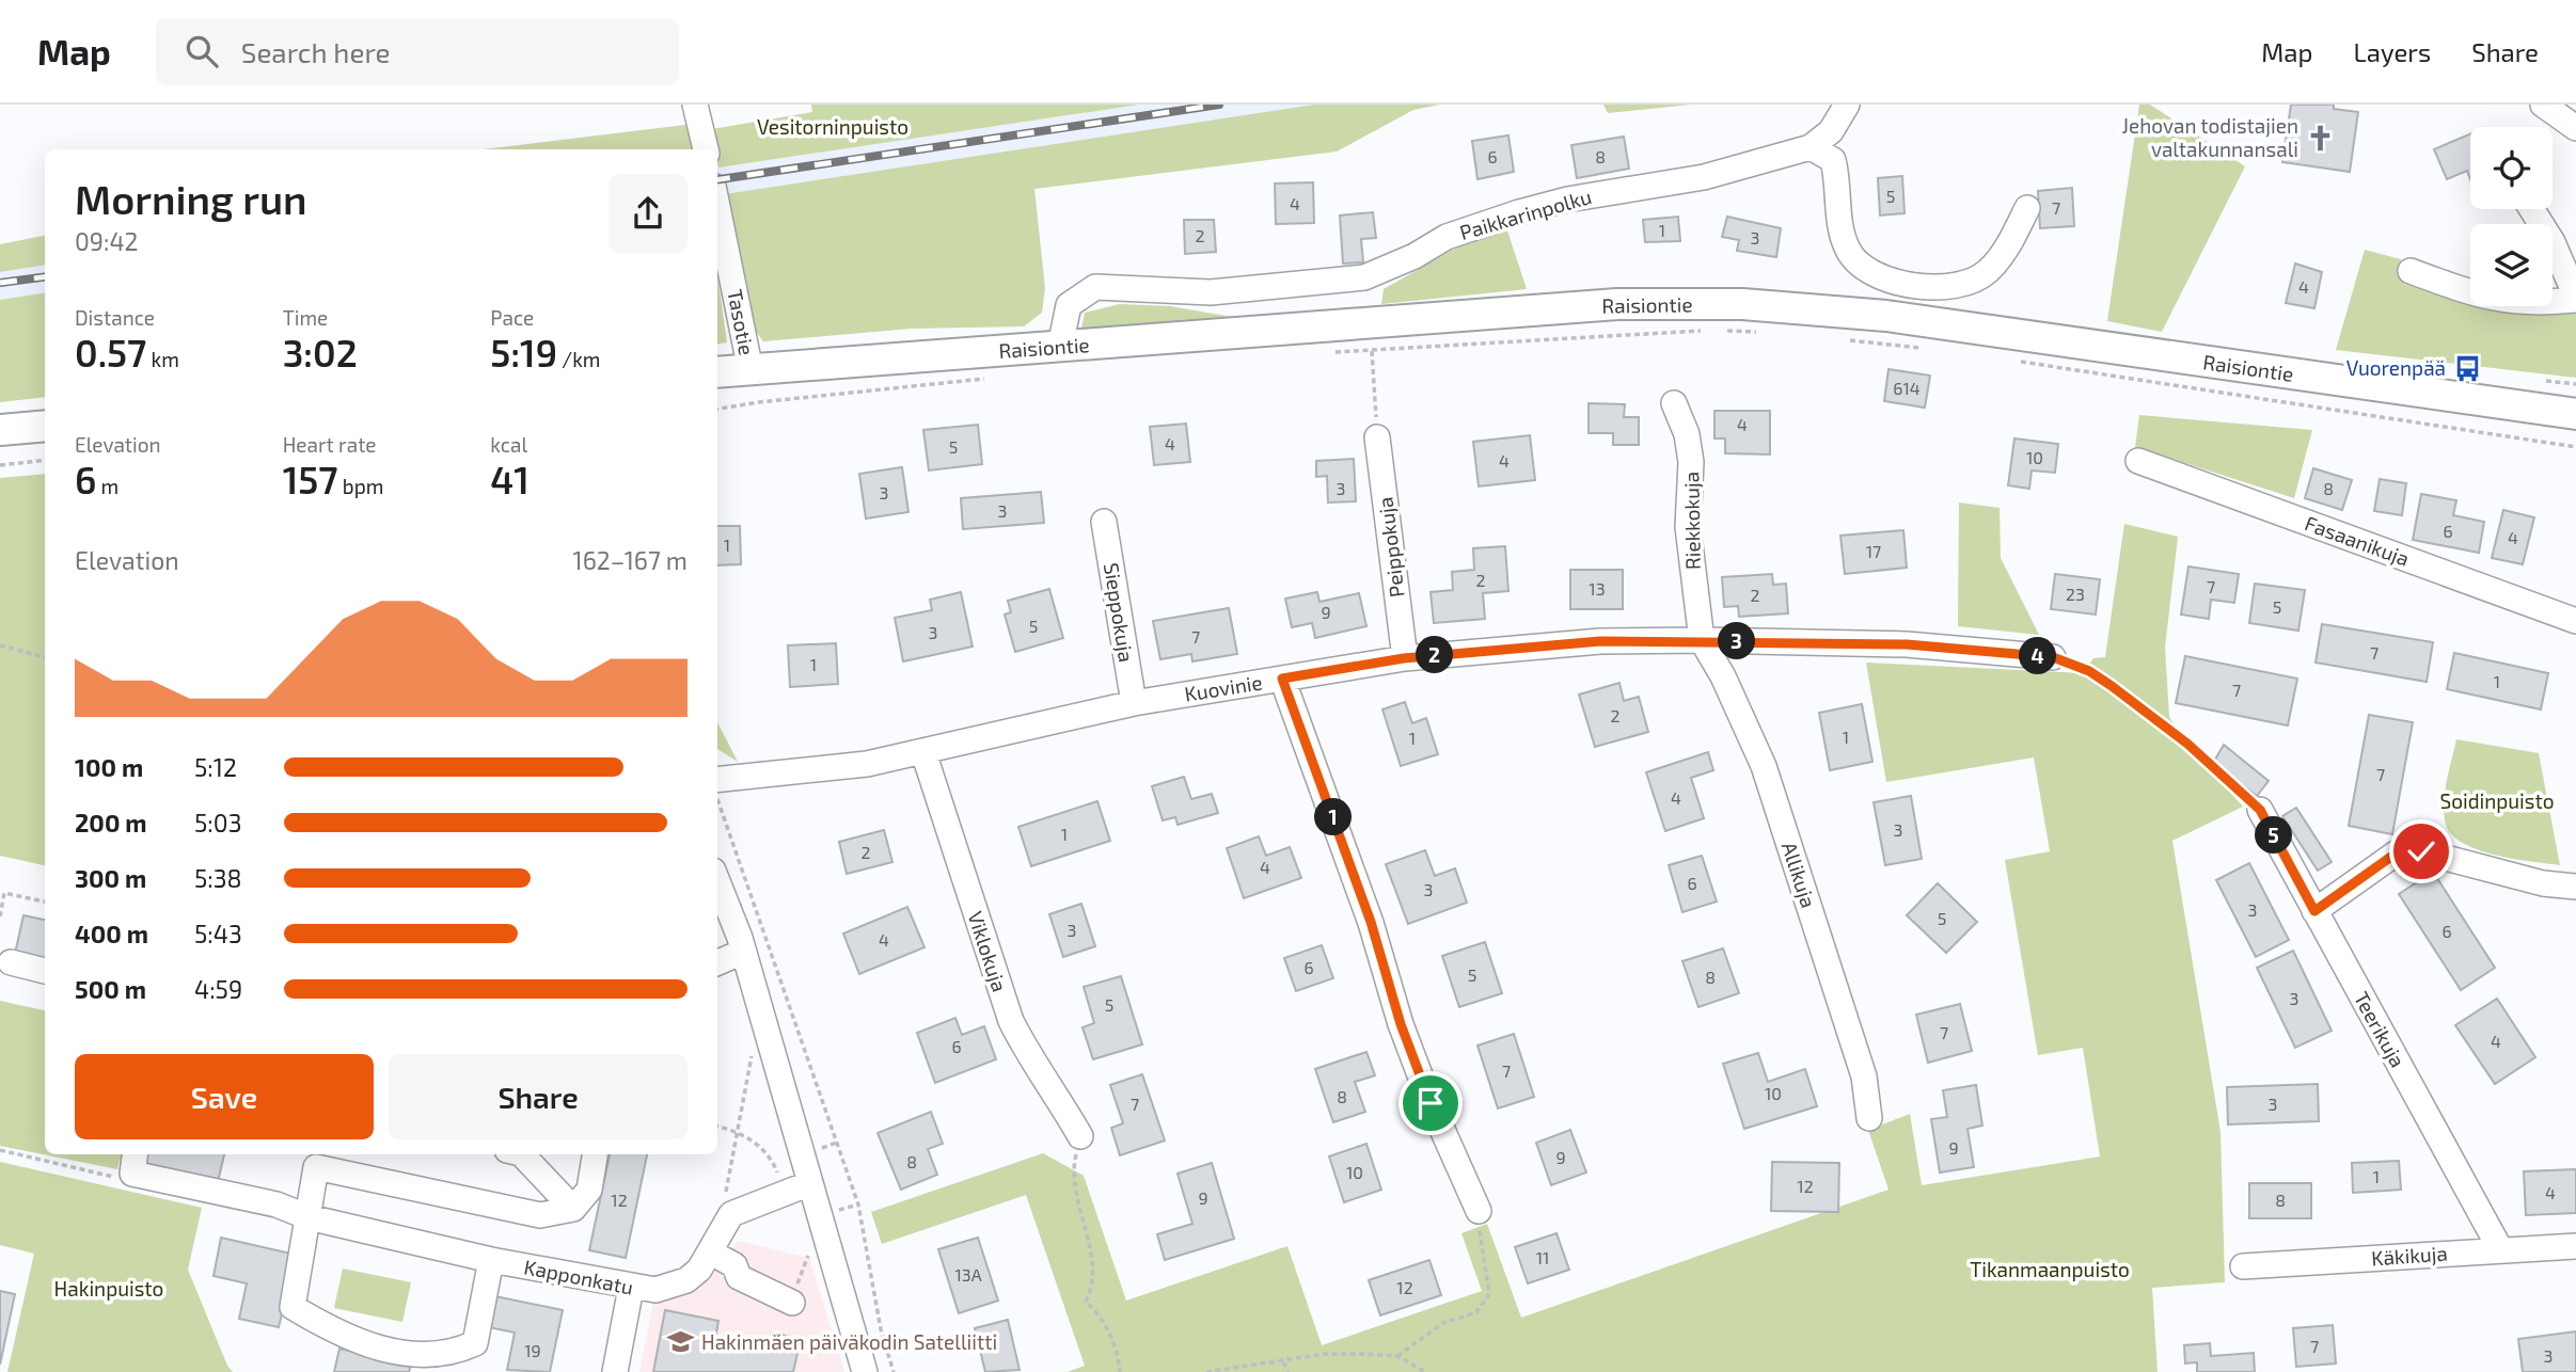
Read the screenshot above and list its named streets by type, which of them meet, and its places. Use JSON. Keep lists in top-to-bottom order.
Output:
{
  "streets": {
    "main road": ["Raisiontie"],
    "street": [
      "Paikkarinpolku",
      "Tasotie",
      "Riekkokuja",
      "Fasaanikuja",
      "Peippokuja",
      "Sieppokuja",
      "Kuovinie",
      "Allikuja",
      "Viklokuja",
      "Teerikuja",
      "Käkikuja",
      "Kapponkatu"
    ]
  },
  "crossings": [
    ["Paikkarinpolku", "Raisiontie"],
    ["Raisiontie", "Tasotie"],
    ["Riekkokuja", "Kuovinie"],
    ["Riekkokuja", "Allikuja"],
    ["Peippokuja", "Kuovinie"],
    ["Sieppokuja", "Kuovinie"],
    ["Kuovinie", "Allikuja"],
    ["Kuovinie", "Viklokuja"],
    ["Teerikuja", "Käkikuja"]
  ],
  "parks": [
    "Vesitorninpuisto",
    "Soidinpuisto",
    "Tikanmaanpuisto",
    "Hakinpuisto"
  ],
  "places": {
    "church": ["Jehovan todistajien valtakunnansali"],
    "bus stop": ["Vuorenpää"],
    "school or university": ["Hakinmäen päiväkodin Satelliitti"]
  },
  "house_numbers": [
    "6",
    "8",
    "5",
    "4",
    "7",
    "1",
    "2",
    "3",
    "4",
    "614",
    "4",
    "4",
    "5",
    "10",
    "4",
    "3",
    "8",
    "3",
    "3",
    "6",
    "4",
    "1",
    "17",
    "2",
    "7",
    "13",
    "23",
    "2",
    "5",
    "9",
    "5",
    "3",
    "7",
    "7",
    "1",
    "1",
    "7",
    "2",
    "1",
    "1",
    "7",
    "4",
    "3",
    "1",
    "2",
    "4",
    "6",
    "3",
    "3",
    "5",
    "3",
    "6",
    "4",
    "6",
    "5",
    "8",
    "3",
    "5",
    "7",
    "4",
    "6",
    "7",
    "10",
    "8",
    "7",
    "3",
    "9",
    "9",
    "8",
    "10",
    "1",
    "12",
    "4",
    "9",
    "12",
    "8",
    "11",
    "13A",
    "12",
    "7",
    "19",
    "3"
  ],
  "page": {
    "header": "Map",
    "search": "Search here",
    "nav": ["Map", "Layers", "Share"],
    "heading": ["Morning run", "09:42"],
    "stats": [
      ["Distance", "0.57 km"],
      ["Time", "3:02"],
      ["Pace", "5:19 /km"],
      ["Elevation", "6 m"],
      ["Heart rate", "157 bpm"],
      ["kcal", "41"]
    ],
    "chart": ["Elevation", "162–167 m"],
    "pins": [
      "3",
      "2",
      "4",
      "1",
      "5"
    ],
    "list": [
      {
        "name": "100 m",
        "note": "5:12"
      },
      {
        "name": "200 m",
        "note": "5:03"
      },
      {
        "name": "300 m",
        "note": "5:38"
      },
      {
        "name": "400 m",
        "note": "5:43"
      },
      {
        "name": "500 m",
        "note": "4:59"
      }
    ],
    "buttons": ["Save", "Share"]
  }
}
